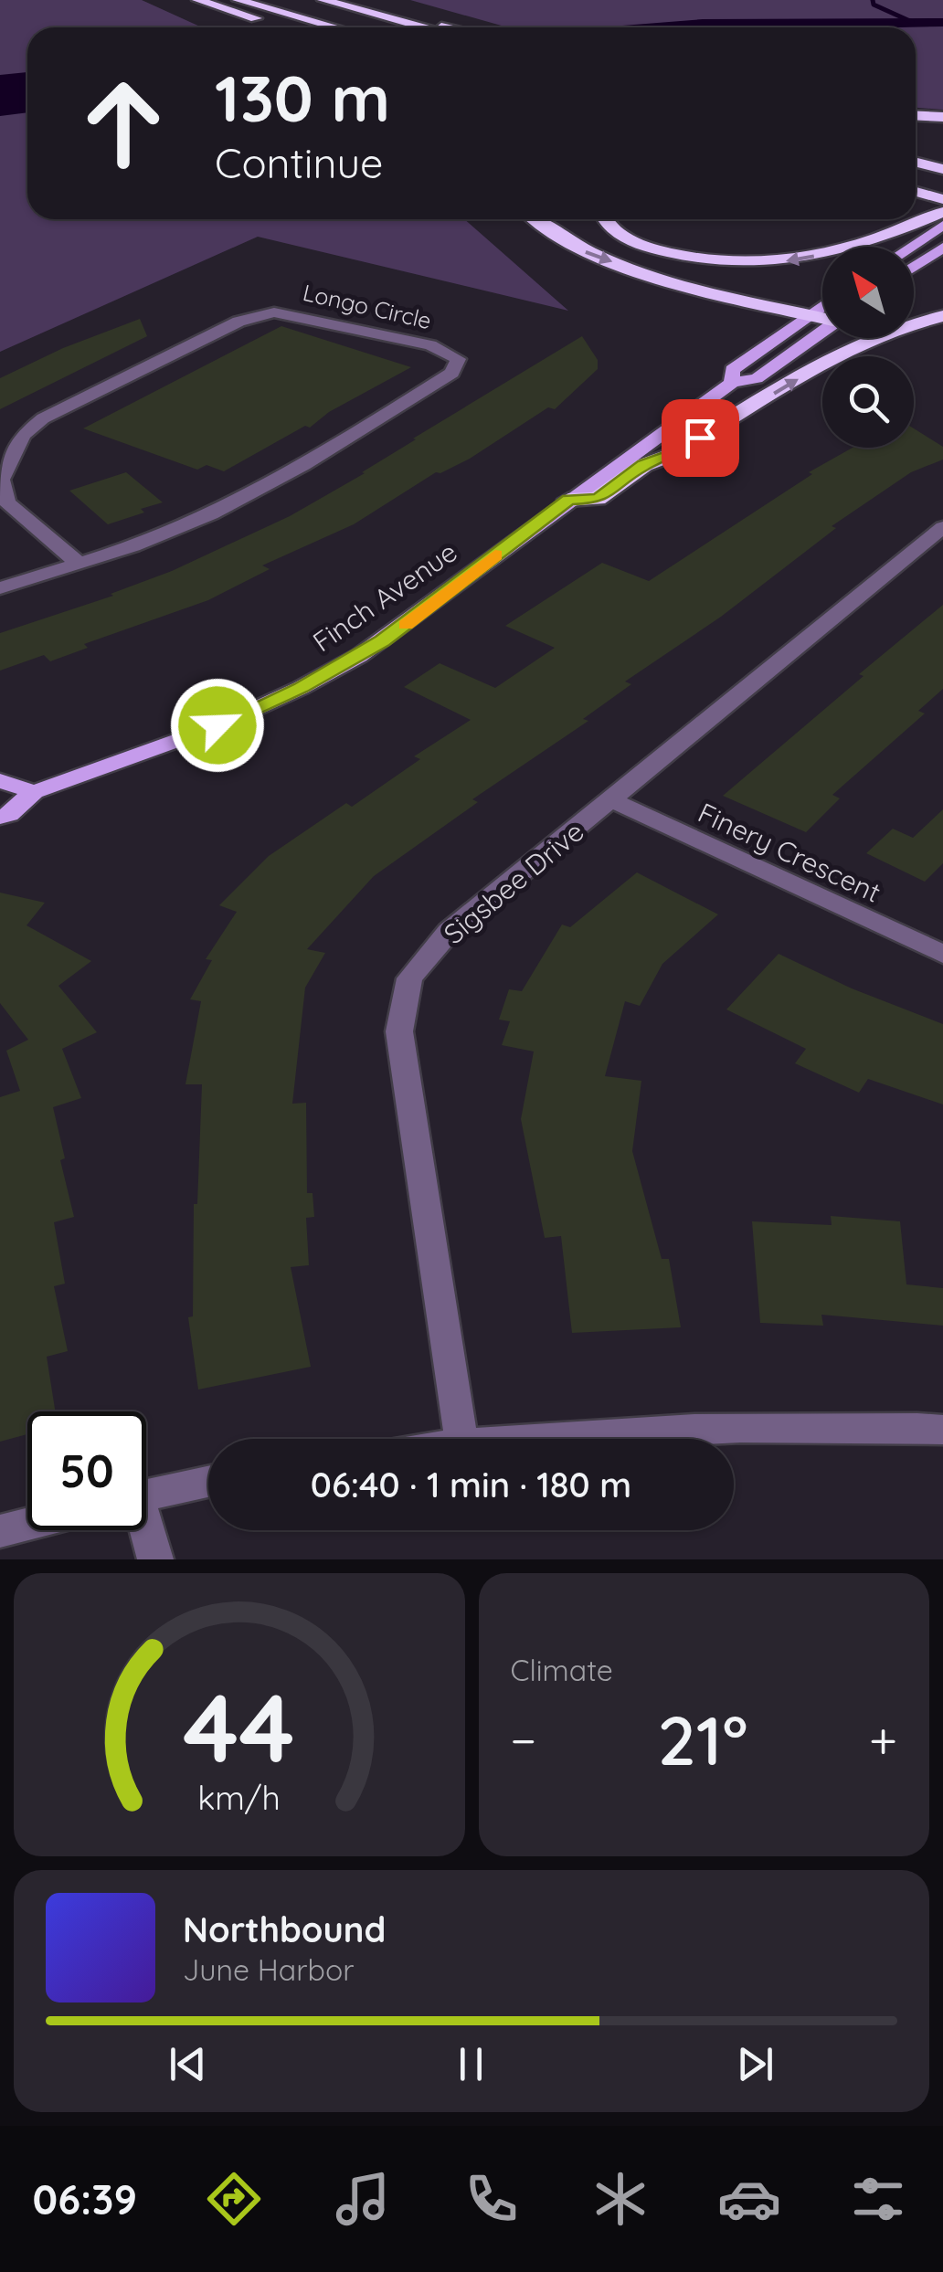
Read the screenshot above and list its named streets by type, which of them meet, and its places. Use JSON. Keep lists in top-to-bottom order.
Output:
{
  "streets": {
    "main road": ["Finch Avenue"],
    "street": ["Longo Circle", "Finery Crescent", "Sigsbee Drive"]
  },
  "crossings": [
    ["Finery Crescent", "Sigsbee Drive"]
  ],
  "north": "top left",
  "page": {
    "turn": ["130 m", "Continue"],
    "limit": "50",
    "trip": "06:40 · 1 min · 180 m",
    "tile": "Climate",
    "heat": ["−", "21°", "+"],
    "song": ["Northbound", "June Harbor"],
    "tabs": "06:39",
    "gauge": ["44", "km/h"]
  }
}
